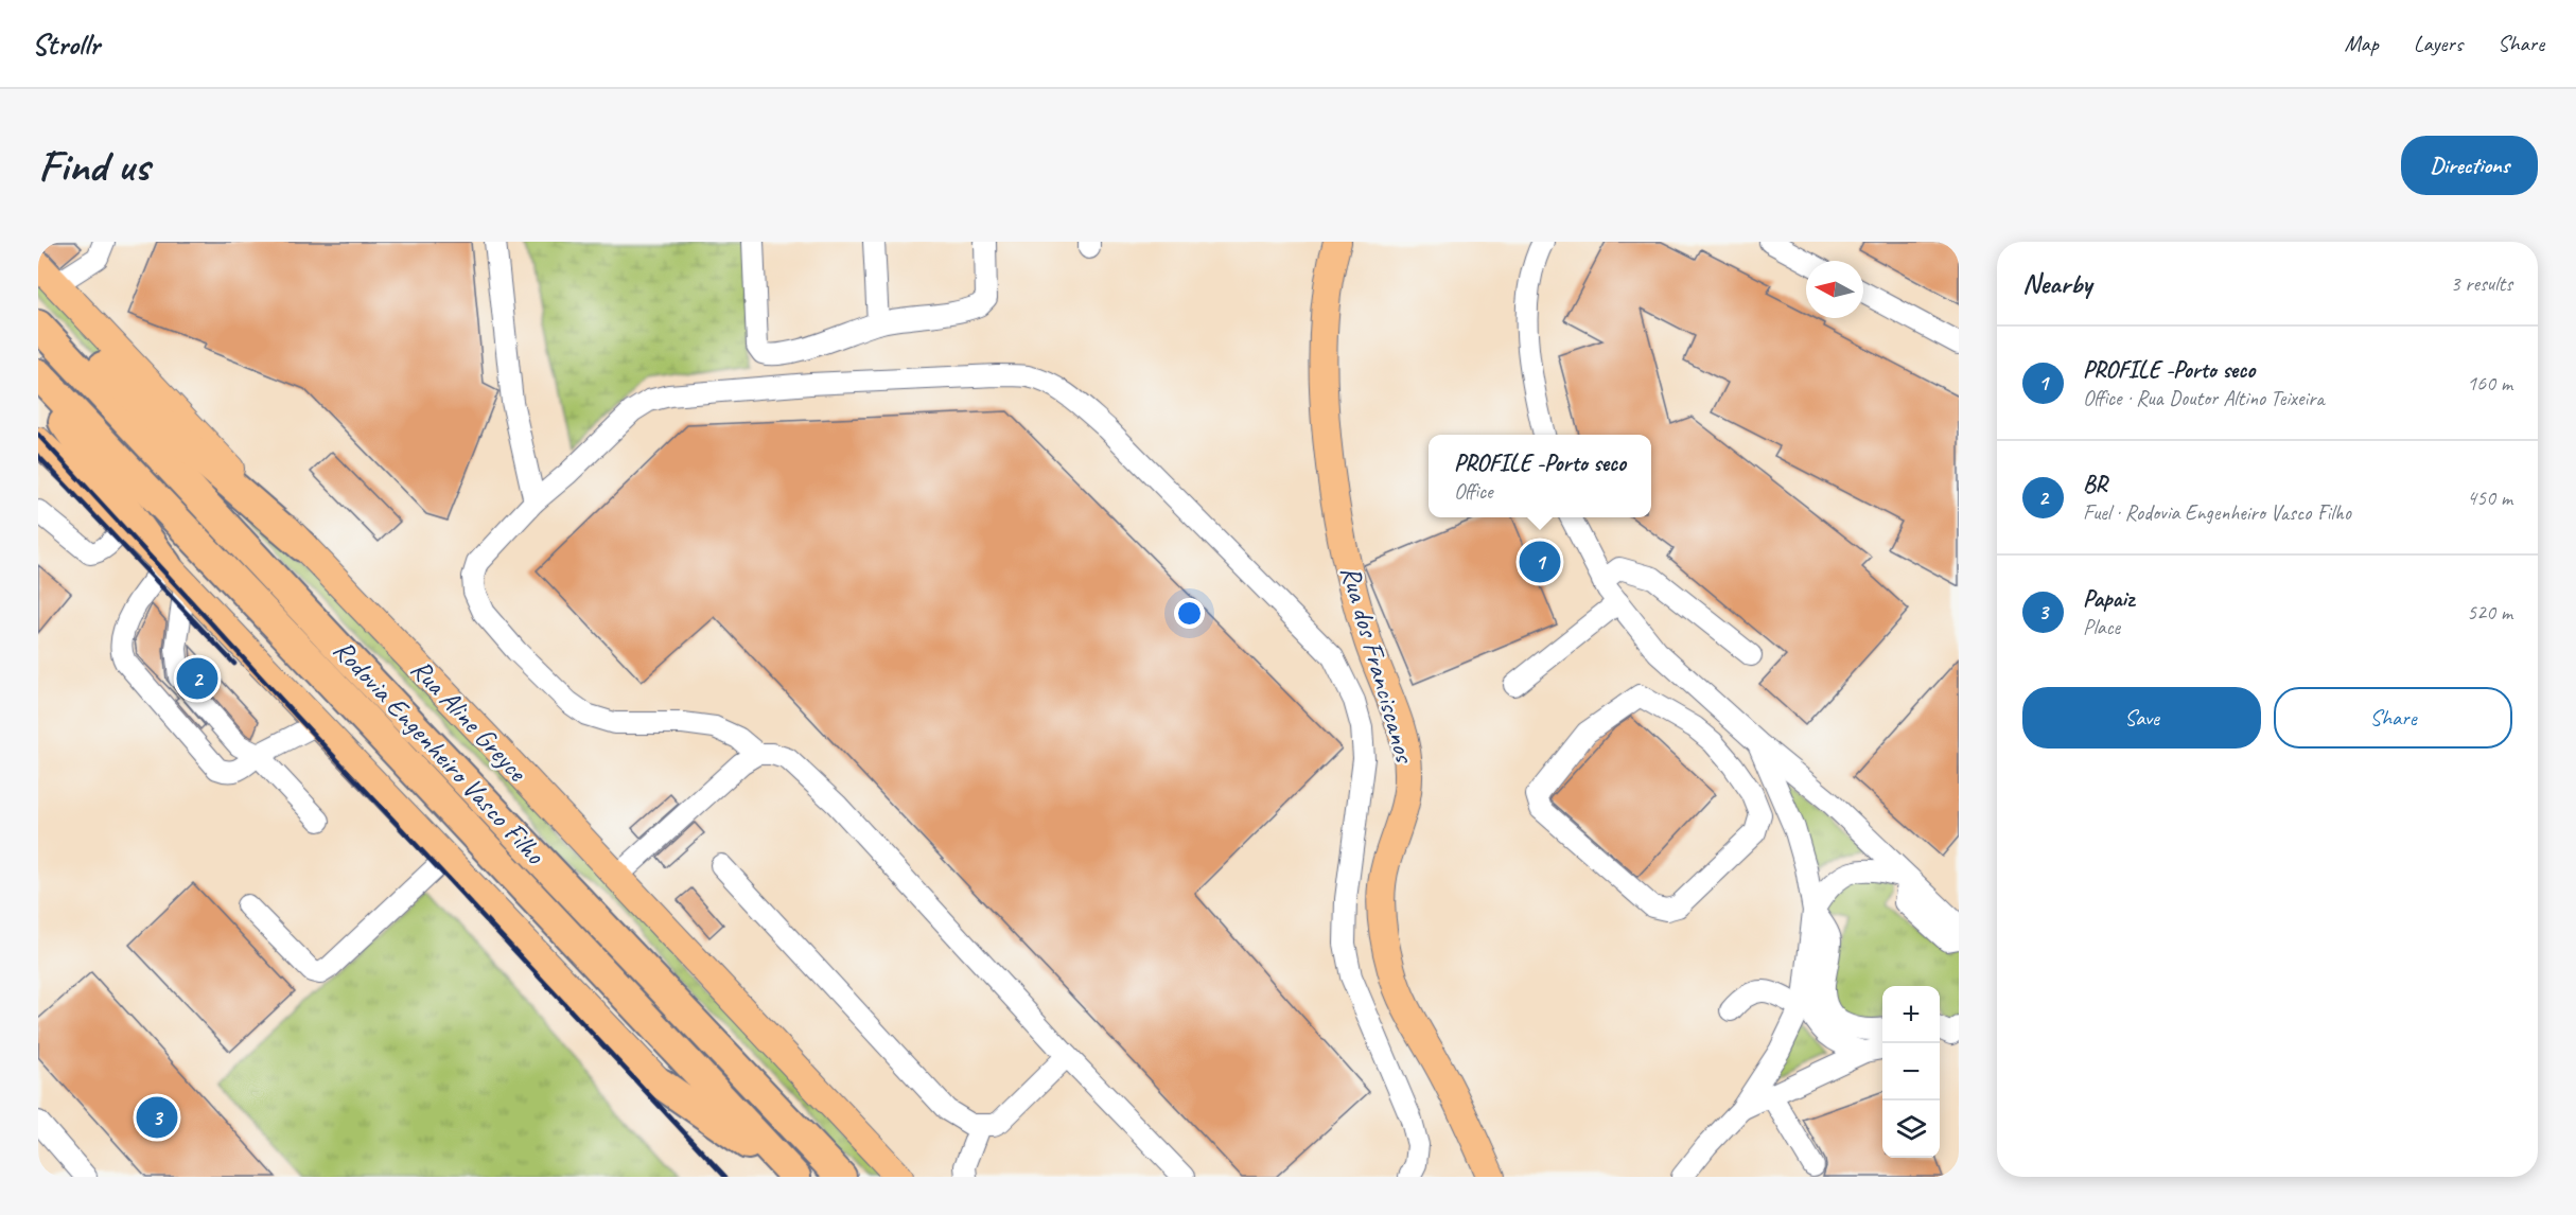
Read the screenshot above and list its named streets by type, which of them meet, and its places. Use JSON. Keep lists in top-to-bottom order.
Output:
{
  "streets": {
    "highway": ["Rodovia Engenheiro Vasco Filho"],
    "main road": ["Rua dos Franciscanos", "Rua Aline Greyce"]
  },
  "north": "left",
  "page": {
    "header": "Strollr",
    "nav": ["Map", "Layers", "Share"],
    "buttons": [
      "Directions",
      ["Save", "Share"]
    ],
    "title": "Find us",
    "heading": ["Nearby", "3 results"],
    "list": [
      {
        "mark": "1",
        "name": "PROFILE -Porto seco",
        "note": "Office · Rua Doutor Altino Teixeira",
        "value": "160 m"
      },
      {
        "mark": "2",
        "name": "BR",
        "note": "Fuel · Rodovia Engenheiro Vasco Filho",
        "value": "450 m"
      },
      {
        "mark": "3",
        "name": "Papaiz",
        "note": "Place",
        "value": "520 m"
      }
    ],
    "popup": ["PROFILE -Porto seco", "Office"],
    "pins": ["1", "2", "3"],
    "map_buttons": ["+", "−"]
  }
}
